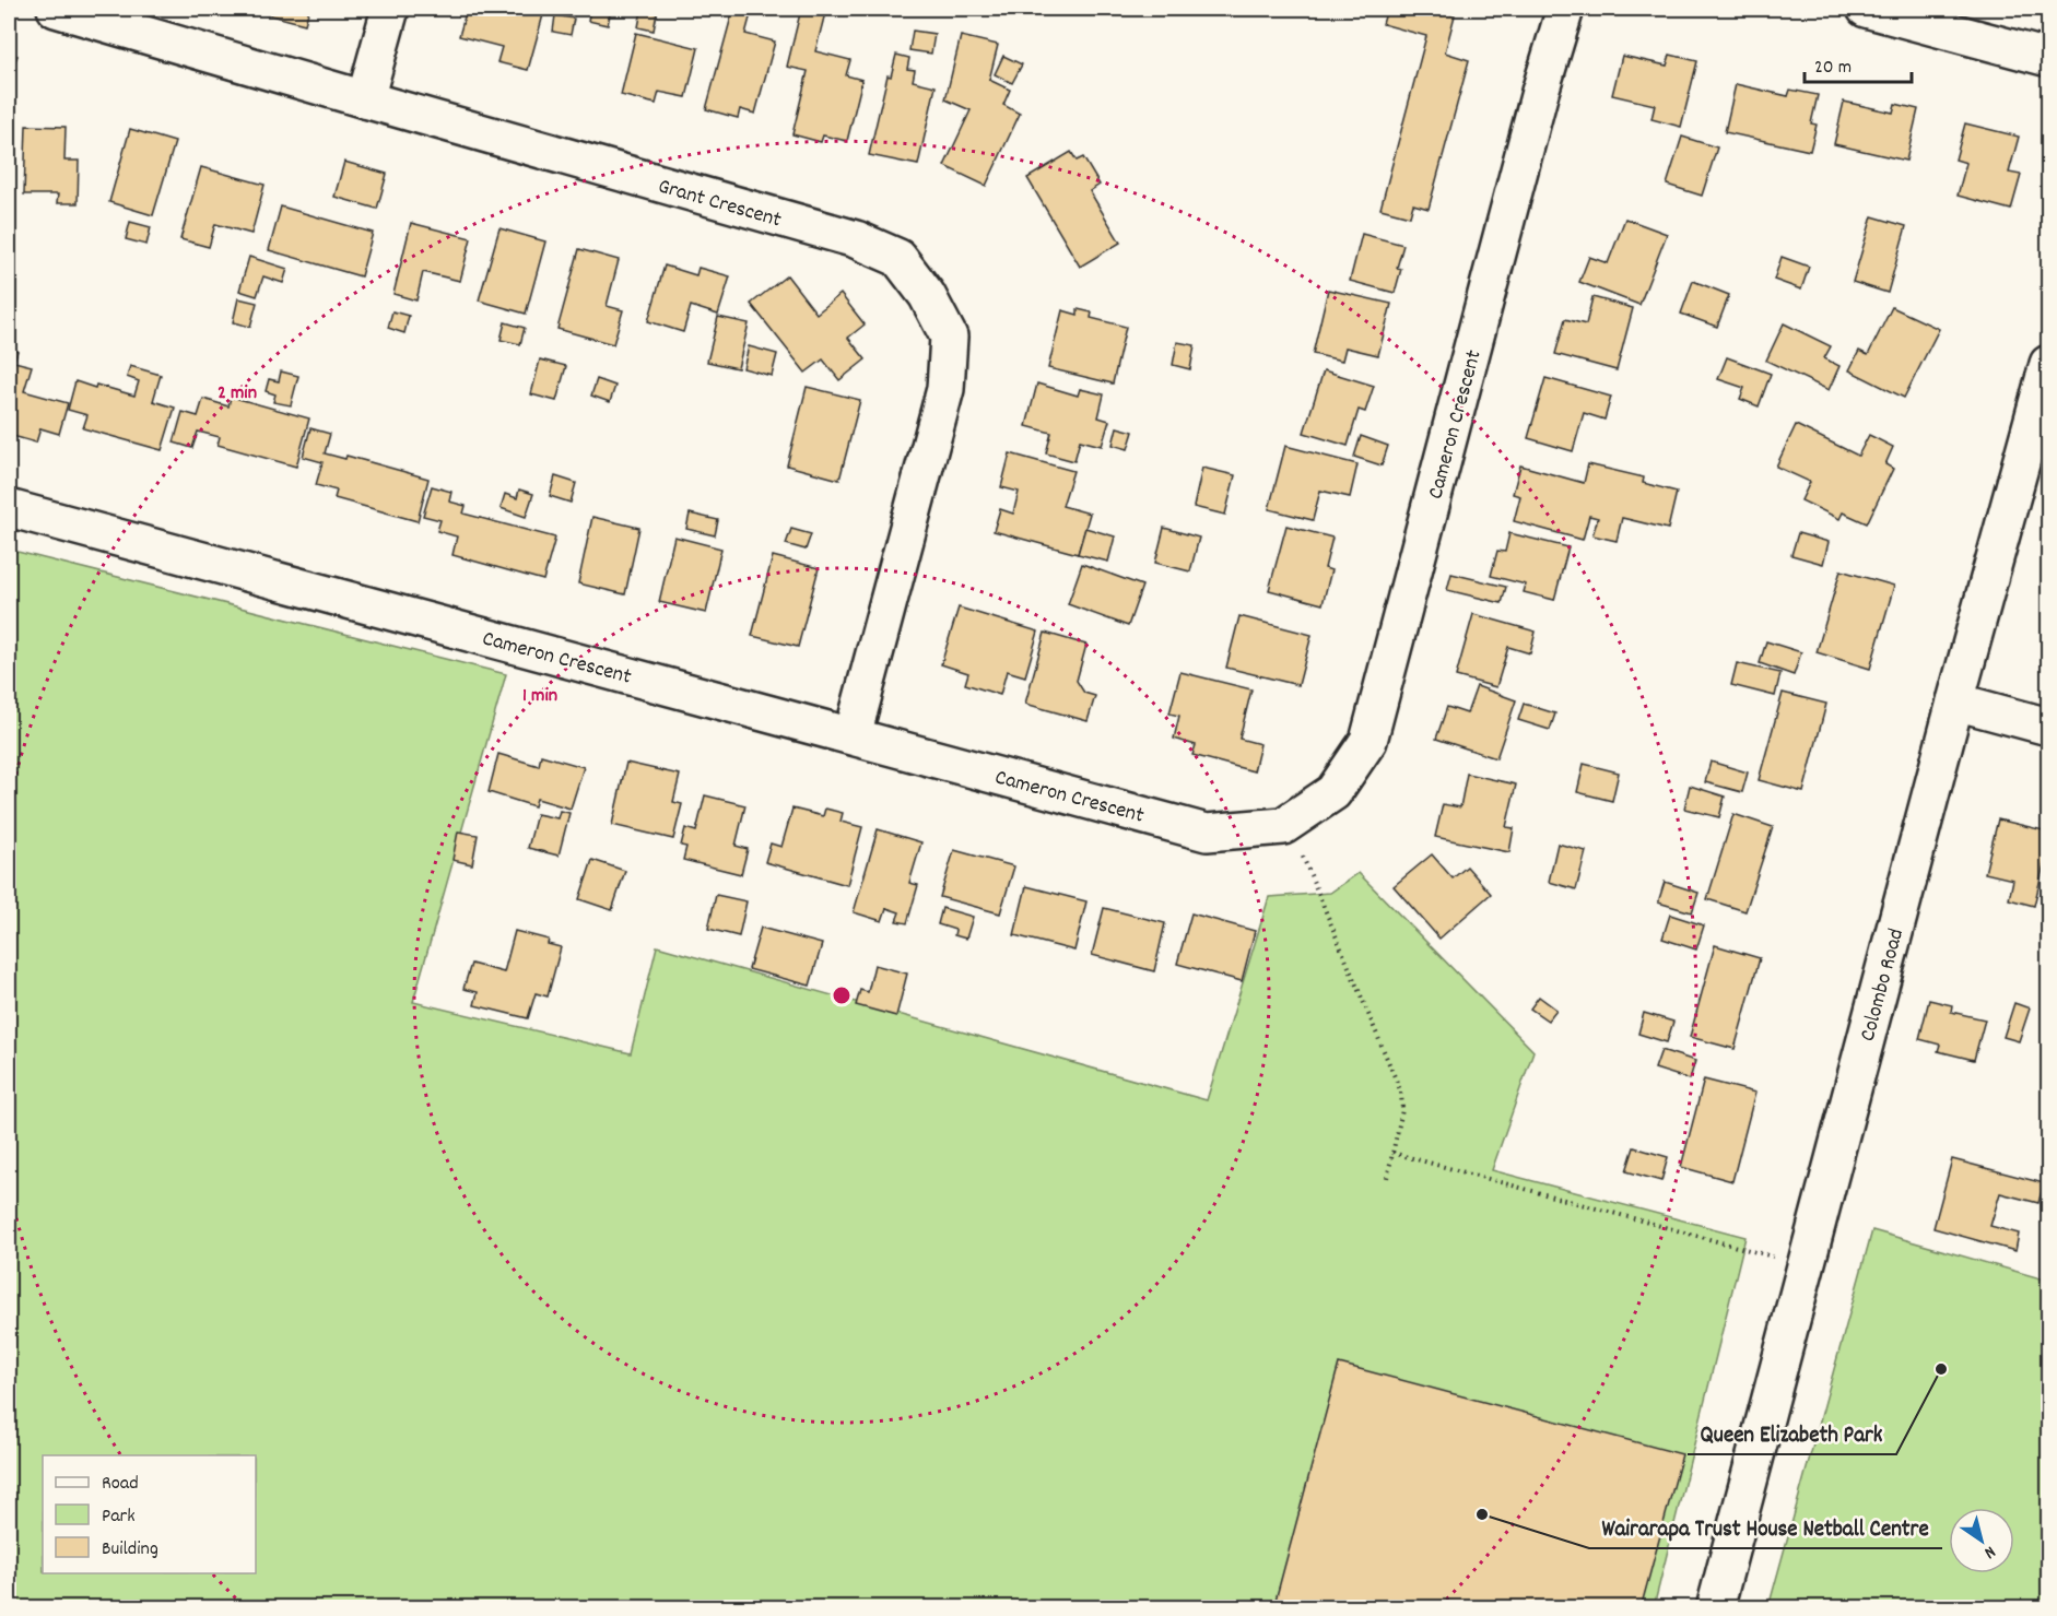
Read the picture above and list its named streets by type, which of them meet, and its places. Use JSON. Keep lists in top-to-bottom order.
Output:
{
  "streets": {
    "street": ["Grant Crescent", "Cameron Crescent", "Colombo Road"]
  },
  "crossings": [
    ["Grant Crescent", "Cameron Crescent"]
  ],
  "places": ["Queen Elizabeth Park", "Wairarapa Trust House Netball Centre"],
  "legend": ["Road", "Park", "Building"],
  "scale_bar": "20 m",
  "north": "bottom right",
  "rings": ["2 min", "1 min"]
}
